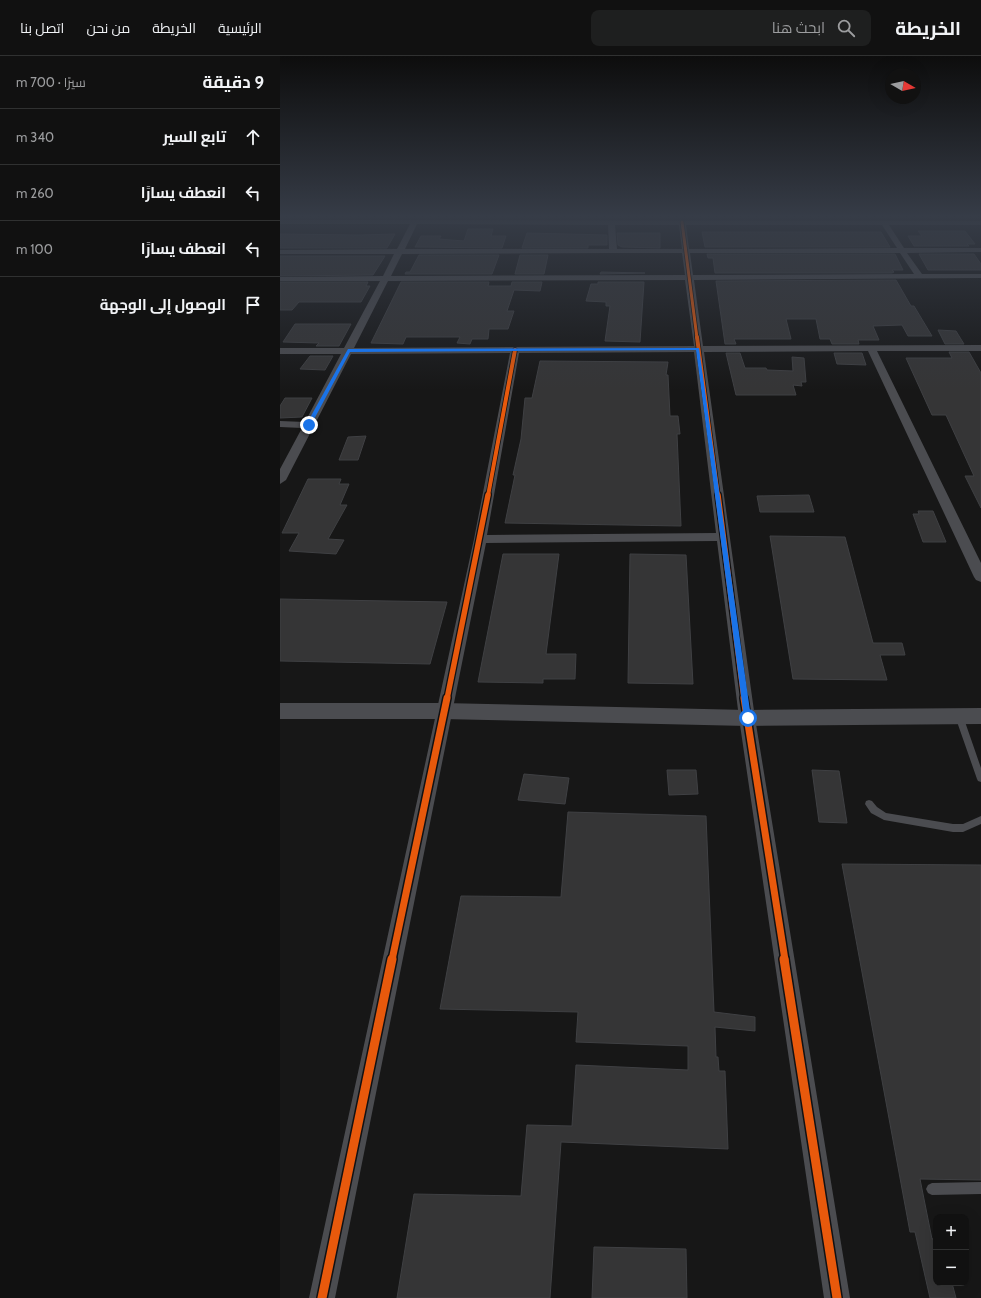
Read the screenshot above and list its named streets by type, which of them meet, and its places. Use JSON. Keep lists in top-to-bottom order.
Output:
{
  "north": "right",
  "page": {
    "header": "الخريطة",
    "search": "ابحث هنا",
    "nav": [
      "الرئيسية",
      "الخريطة",
      "من نحن",
      "اتصل بنا"
    ],
    "heading": ["9 دقيقة", "سيرًا · 700 m"],
    "list": [
      ["تابع السير", "340 m"],
      ["انعطف يسارًا", "260 m"],
      ["انعطف يسارًا", "100 m"],
      "الوصول إلى الوجهة"
    ],
    "map_buttons": ["+", "−"]
  }
}
